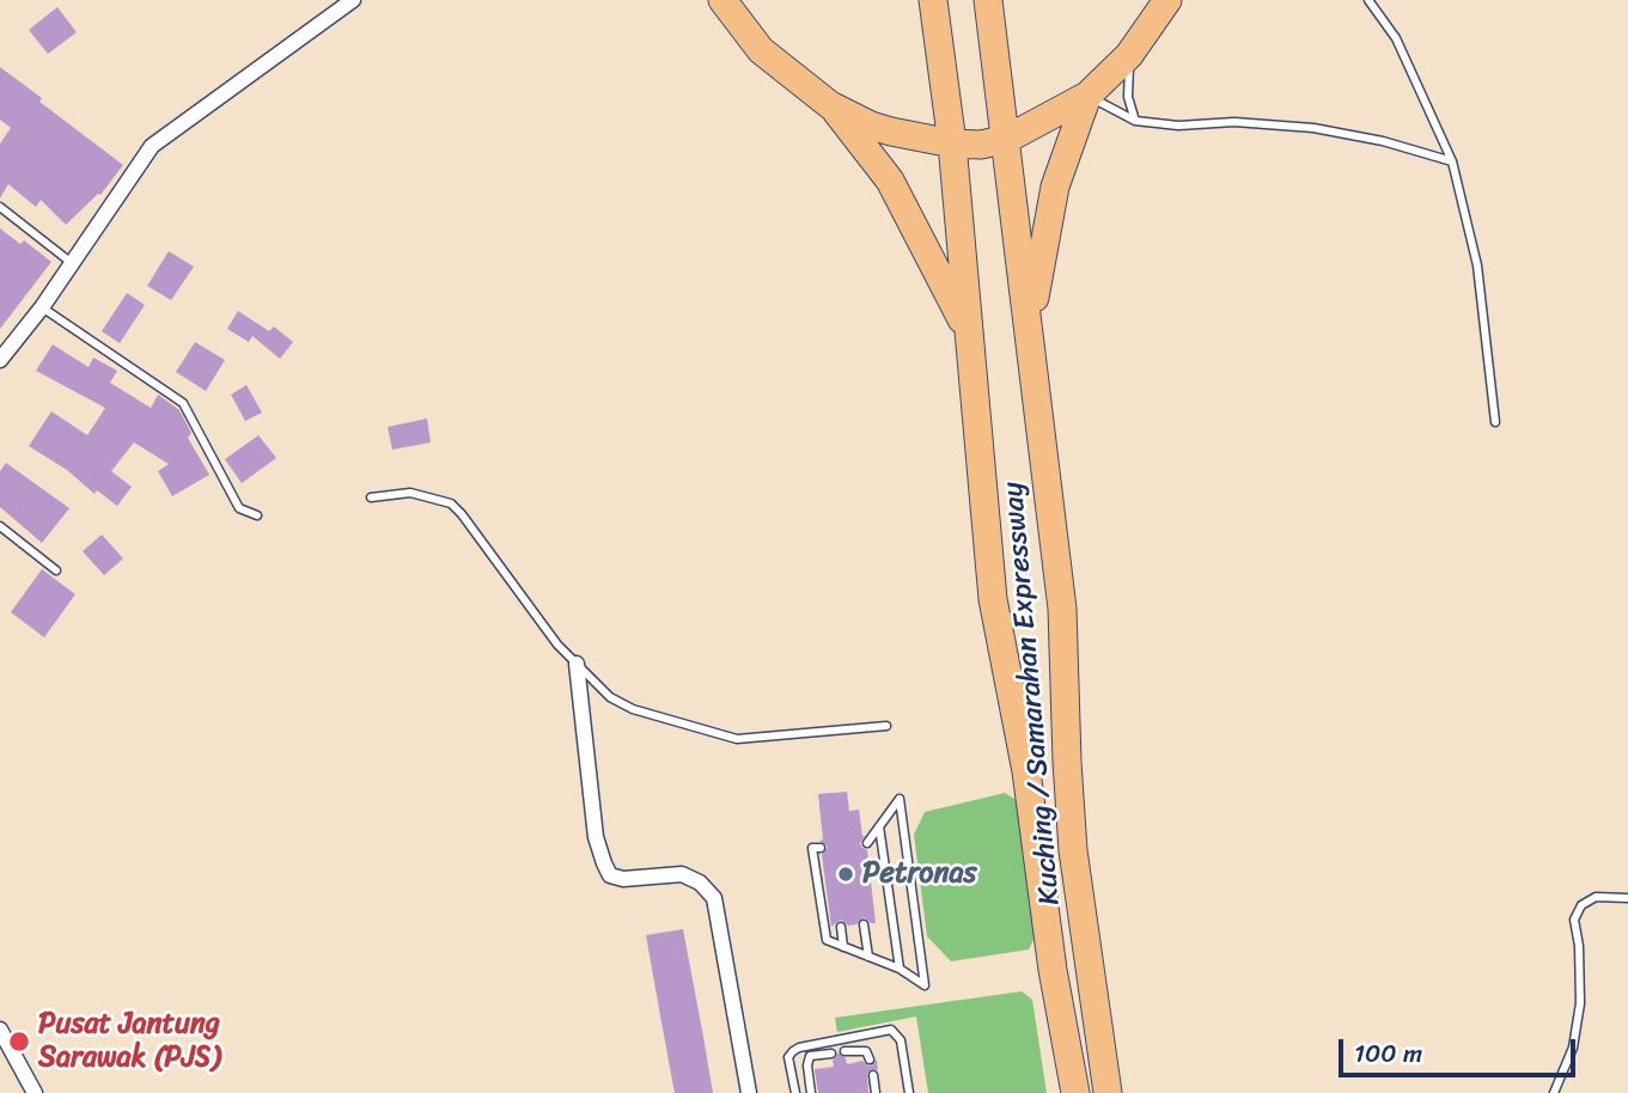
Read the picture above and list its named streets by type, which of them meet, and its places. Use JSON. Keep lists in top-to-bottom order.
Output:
{
  "streets": {
    "highway": ["Kuching / Samarahan Expressway"]
  },
  "places": ["Petronas", "Pusat Jantung Sarawak (PJS)"],
  "scale_bar": "100 m"
}
